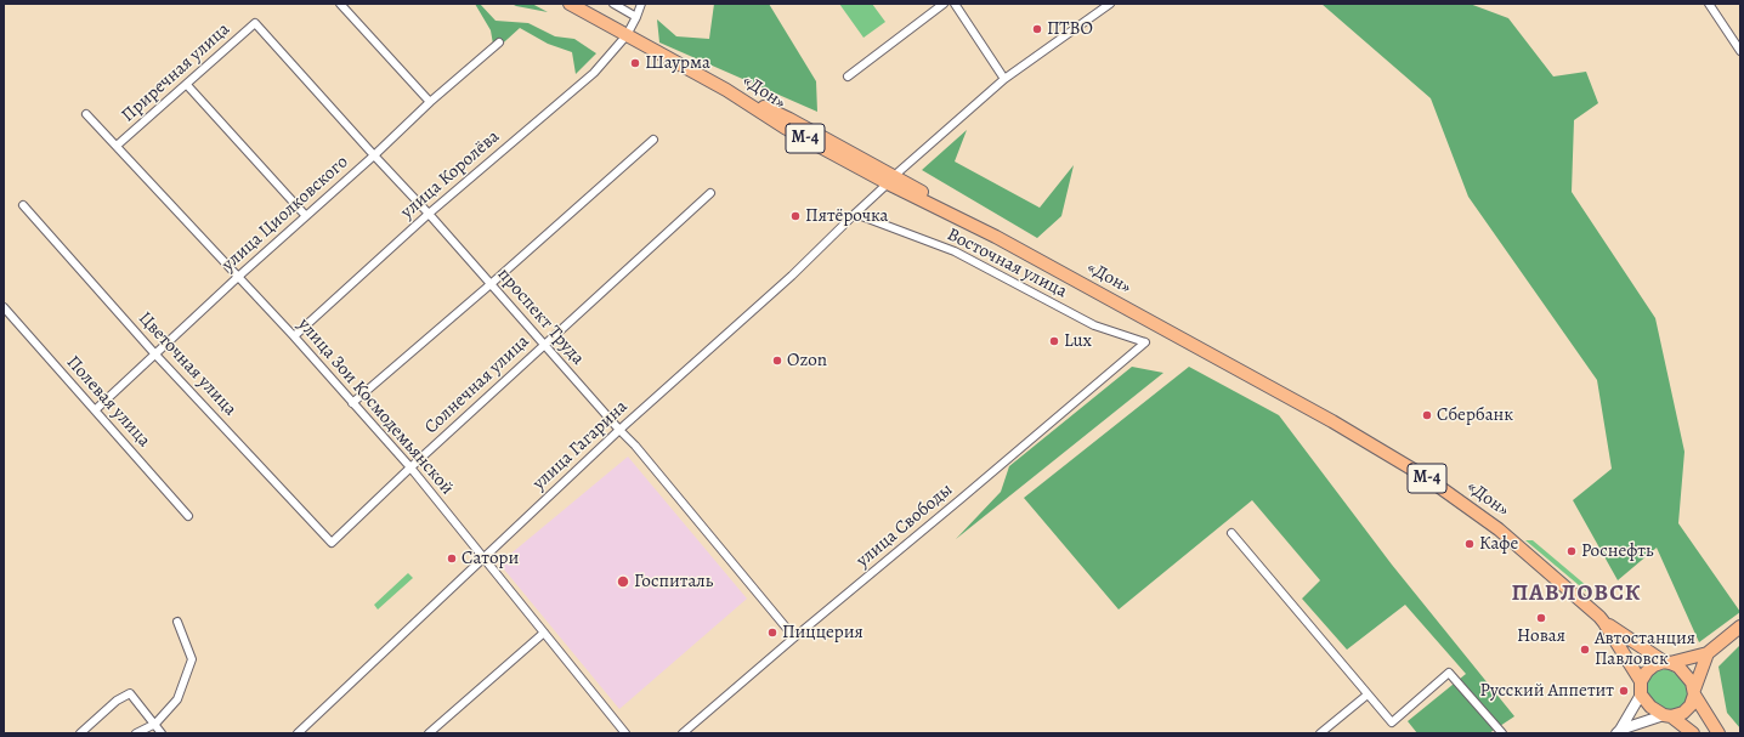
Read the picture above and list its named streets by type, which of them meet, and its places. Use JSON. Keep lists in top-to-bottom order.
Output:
{
  "streets": {
    "main road": ["«Дон»", "М-4"],
    "street": [
      "Приречная улица",
      "улица Королёва",
      "улица Циолковского",
      "Восточная улица",
      "проспект Труда",
      "Цветочная улица",
      "Солнечная улица",
      "Полевая улица",
      "улица Зои Космодемьянской",
      "улица Гагарина",
      "улица Свободы"
    ]
  },
  "crossings": [
    ["Приречная улица", "проспект Труда"],
    ["Приречная улица", "улица Зои Космодемьянской"],
    ["«Дон»", "улица Королёва"],
    ["«Дон»", "улица Гагарина"],
    ["улица Королёва", "проспект Труда"],
    ["улица Королёва", "улица Зои Космодемьянской"],
    ["улица Циолковского", "проспект Труда"],
    ["улица Циолковского", "Цветочная улица"],
    ["улица Циолковского", "Полевая улица"],
    ["улица Циолковского", "улица Зои Космодемьянской"],
    ["Восточная улица", "улица Гагарина"],
    ["Восточная улица", "улица Свободы"],
    ["проспект Труда", "Солнечная улица"],
    ["проспект Труда", "улица Гагарина"],
    ["проспект Труда", "улица Свободы"],
    ["Цветочная улица", "Солнечная улица"],
    ["Солнечная улица", "улица Зои Космодемьянской"],
    ["улица Зои Космодемьянской", "улица Гагарина"]
  ],
  "districts": ["ПАВЛОВСК"],
  "places": [
    "ПТВО",
    "Шаурма",
    "Пятёрочка",
    "Lux",
    "Ozon",
    "Сбербанк",
    "Кафе",
    "Роснефть",
    "Сатори",
    "Госпиталь",
    "Новая",
    "Пиццерия",
    "Автостанция Павловск",
    "Русский Аппетит"
  ]
}
